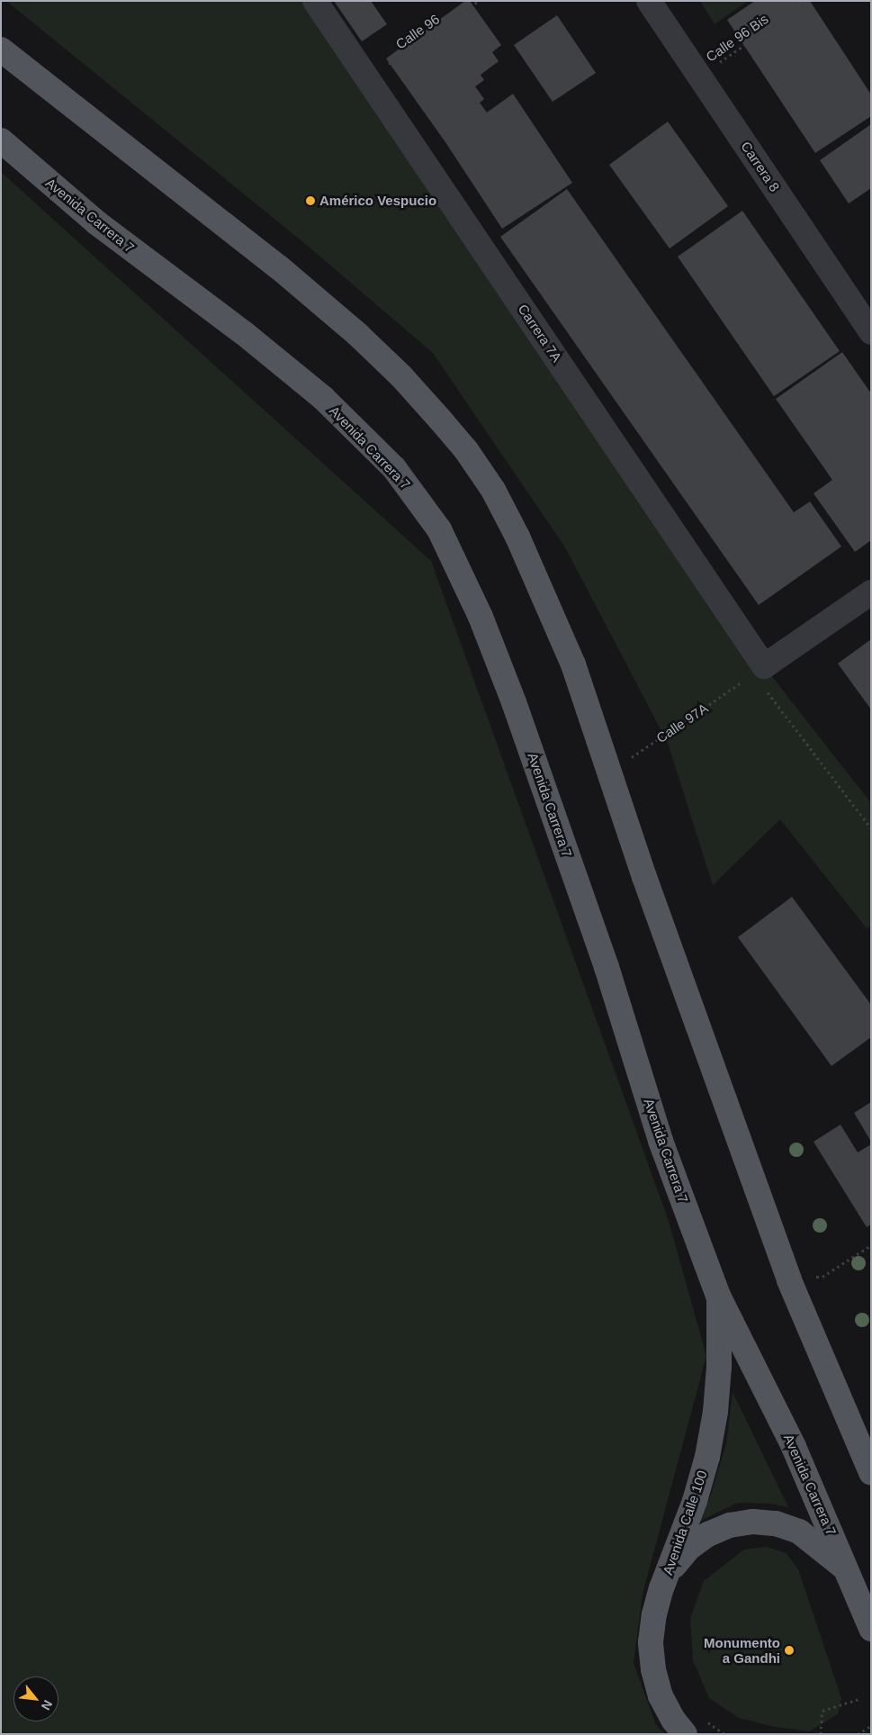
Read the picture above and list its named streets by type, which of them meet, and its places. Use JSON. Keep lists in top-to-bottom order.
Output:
{
  "streets": {
    "main road": ["Avenida Carrera 7", "Avenida Calle 100"],
    "street": ["Carrera 8", "Carrera 7A"],
    "path": ["Calle 96", "Calle 96 Bis", "Calle 97A"]
  },
  "crossings": [
    ["Calle 96", "Carrera 7A"],
    ["Calle 96 Bis", "Carrera 8"],
    ["Avenida Carrera 7", "Avenida Calle 100"],
    ["Carrera 7A", "Calle 97A"]
  ],
  "places": ["Américo Vespucio", "Monumento a Gandhi"],
  "north": "bottom right"
}
